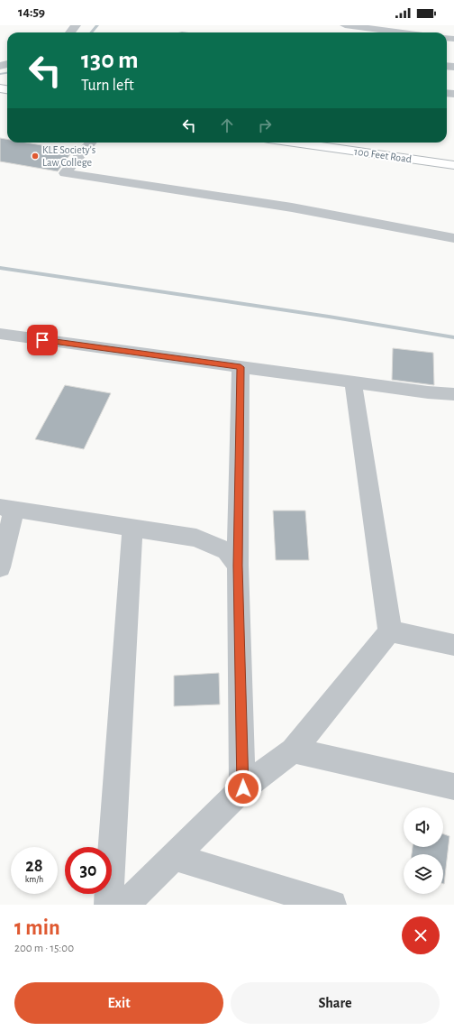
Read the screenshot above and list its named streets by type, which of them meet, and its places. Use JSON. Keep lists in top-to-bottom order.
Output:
{
  "streets": {
    "main road": ["100 Feet Road"]
  },
  "places": ["KLE Society's Law College"],
  "page": {
    "status": "14:59",
    "turn": ["130 m", "Turn left"],
    "speed": "28 km/h",
    "limit": "30",
    "heading": ["1 min", "200 m · 15:00"],
    "buttons": ["Exit", "Share"]
  }
}
